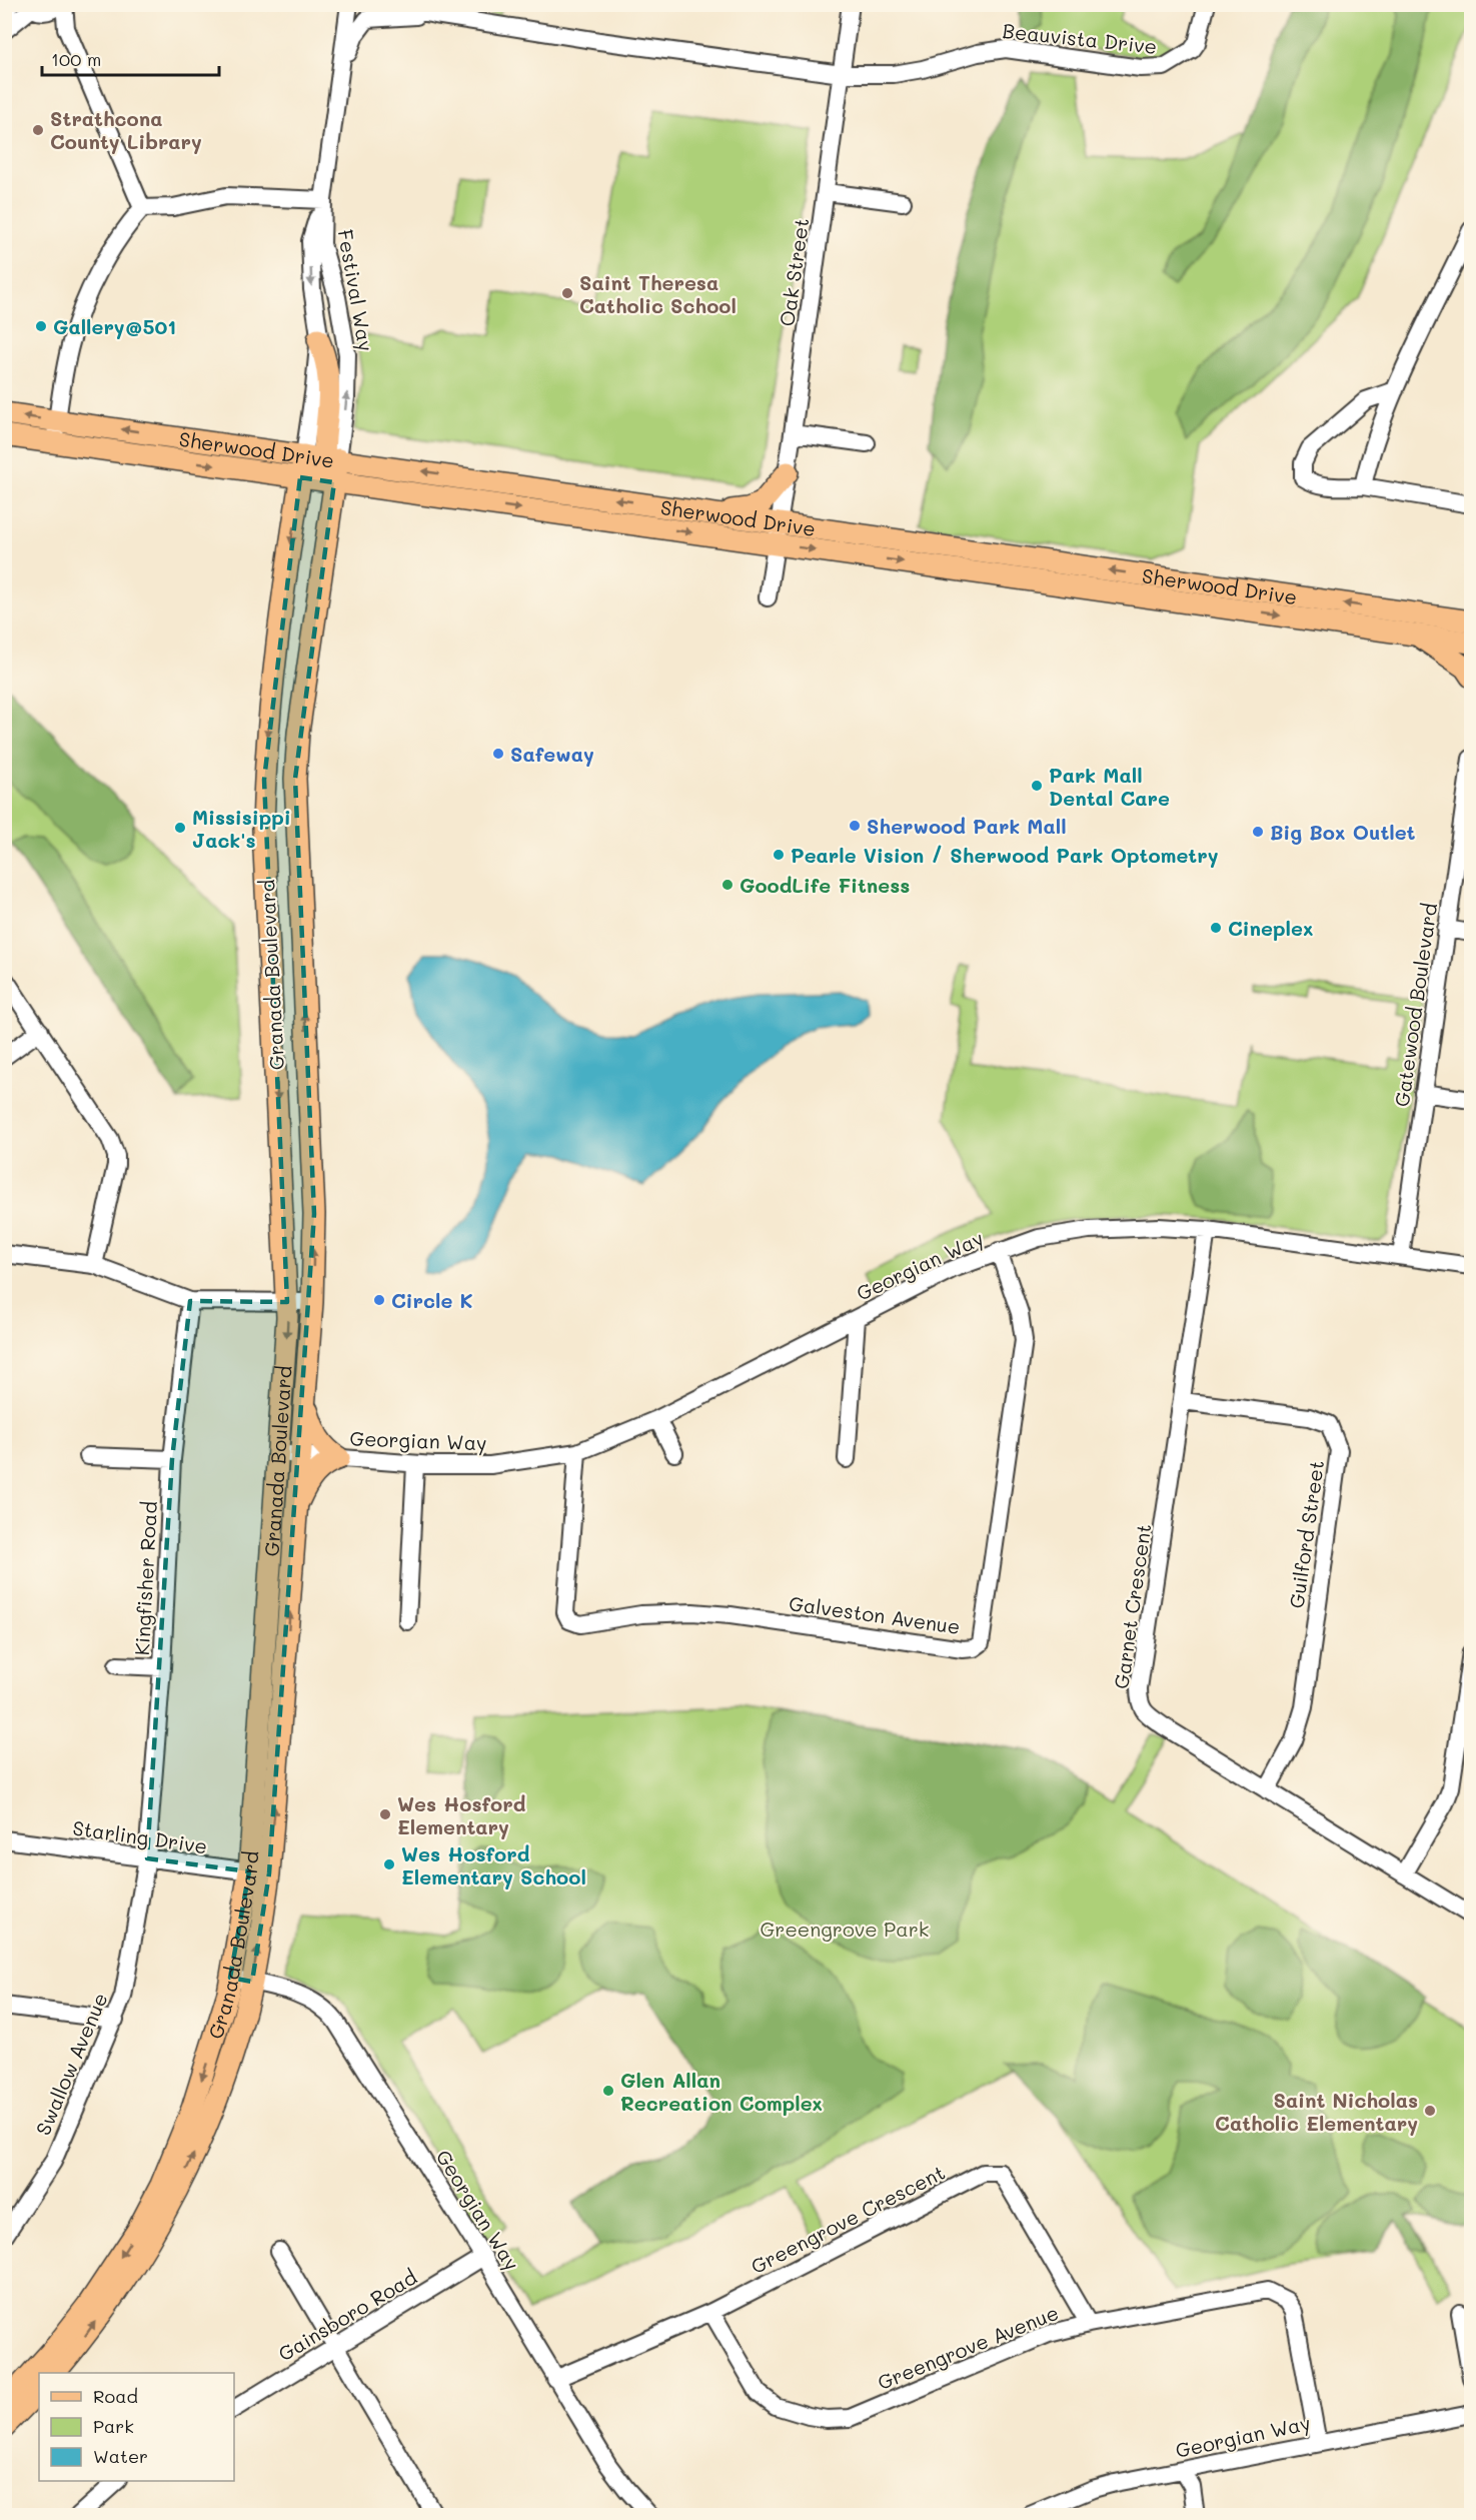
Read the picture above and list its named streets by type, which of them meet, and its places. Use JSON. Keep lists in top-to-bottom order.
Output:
{
  "streets": {
    "main road": ["Sherwood Drive", "Granada Boulevard"],
    "street": [
      "Beauvista Drive",
      "Oak Street",
      "Festival Way",
      "Gatewood Boulevard",
      "Georgian Way",
      "Guilford Street",
      "Kingfisher Road",
      "Garnet Crescent",
      "Galveston Avenue",
      "Starling Drive",
      "Swallow Avenue",
      "Greengrove Crescent",
      "Gainsboro Road",
      "Greengrove Avenue"
    ]
  },
  "crossings": [
    ["Beauvista Drive", "Oak Street"],
    ["Oak Street", "Sherwood Drive"],
    ["Festival Way", "Sherwood Drive"],
    ["Festival Way", "Granada Boulevard"],
    ["Sherwood Drive", "Granada Boulevard"],
    ["Granada Boulevard", "Georgian Way"],
    ["Granada Boulevard", "Starling Drive"],
    ["Gatewood Boulevard", "Georgian Way"],
    ["Georgian Way", "Garnet Crescent"],
    ["Georgian Way", "Galveston Avenue"],
    ["Georgian Way", "Greengrove Crescent"],
    ["Georgian Way", "Gainsboro Road"],
    ["Georgian Way", "Greengrove Avenue"],
    ["Guilford Street", "Garnet Crescent"],
    ["Kingfisher Road", "Starling Drive"],
    ["Kingfisher Road", "Swallow Avenue"],
    ["Starling Drive", "Swallow Avenue"],
    ["Greengrove Crescent", "Greengrove Avenue"]
  ],
  "parks": ["Greengrove Park"],
  "places": [
    "Strathcona County Library",
    "Saint Theresa Catholic School",
    "Gallery@501",
    "Safeway",
    "Park Mall Dental Care",
    "Sherwood Park Mall",
    "Missisippi Jack's",
    "Big Box Outlet",
    "Pearle Vision / Sherwood Park Optometry",
    "GoodLife Fitness",
    "Cineplex",
    "Circle K",
    "Wes Hosford Elementary",
    "Wes Hosford Elementary School",
    "Glen Allan Recreation Complex",
    "Saint Nicholas Catholic Elementary"
  ],
  "legend": ["Road", "Park", "Water"],
  "scale_bar": "100 m"
}
